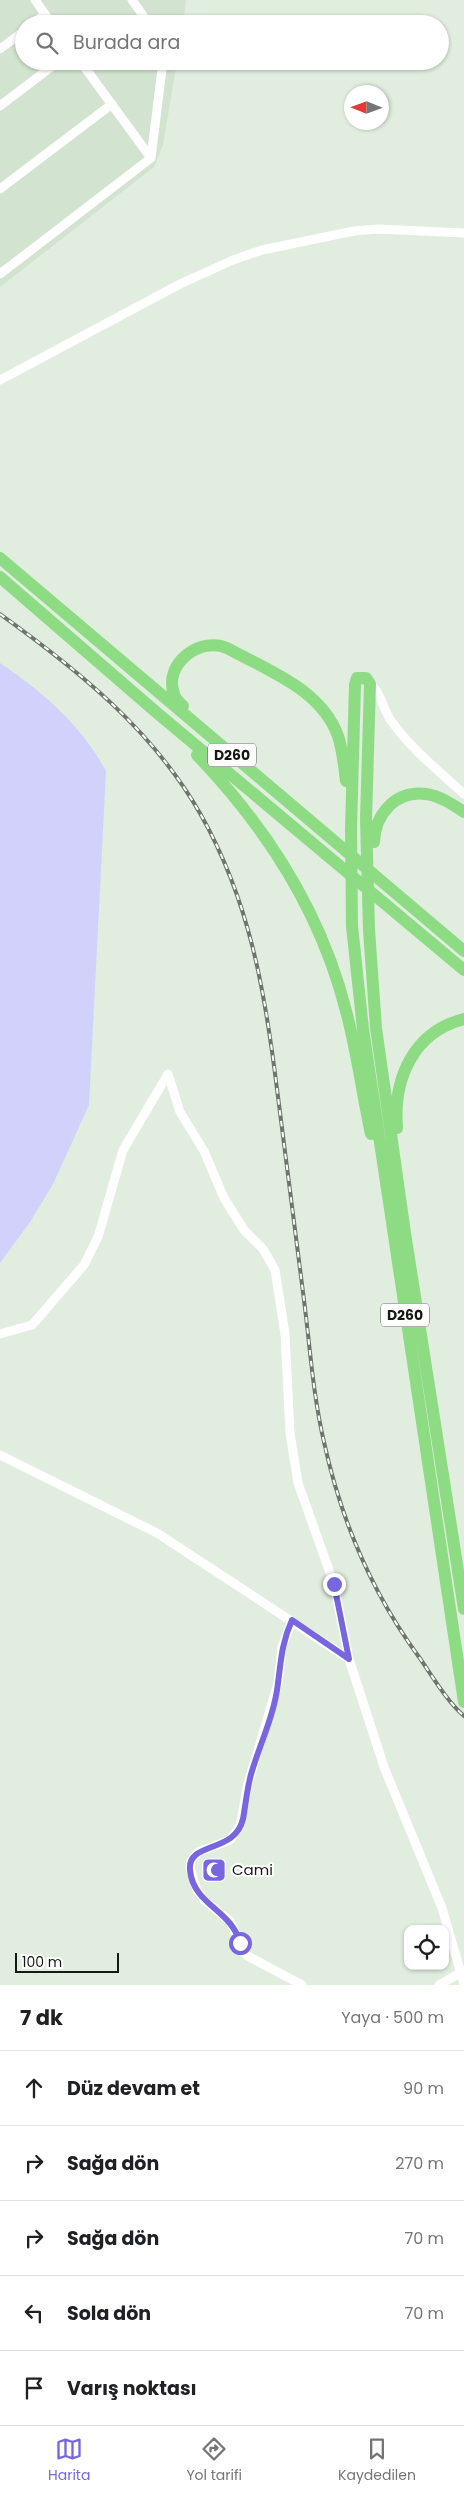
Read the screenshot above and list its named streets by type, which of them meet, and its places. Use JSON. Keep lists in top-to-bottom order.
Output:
{
  "streets": {
    "highway": ["D260"]
  },
  "places": {
    "mosque": ["Cami"]
  },
  "scale_bar": "100 m",
  "north": "left",
  "page": {
    "search": "Burada ara",
    "scale": "100 m",
    "heading": ["7 dk", "Yaya · 500 m"],
    "list": [
      ["Düz devam et", "90 m"],
      ["Sağa dön", "270 m"],
      ["Sağa dön", "70 m"],
      ["Sola dön", "70 m"],
      "Varış noktası"
    ],
    "nav": ["Harita", "Yol tarifi", "Kaydedilen"]
  }
}
